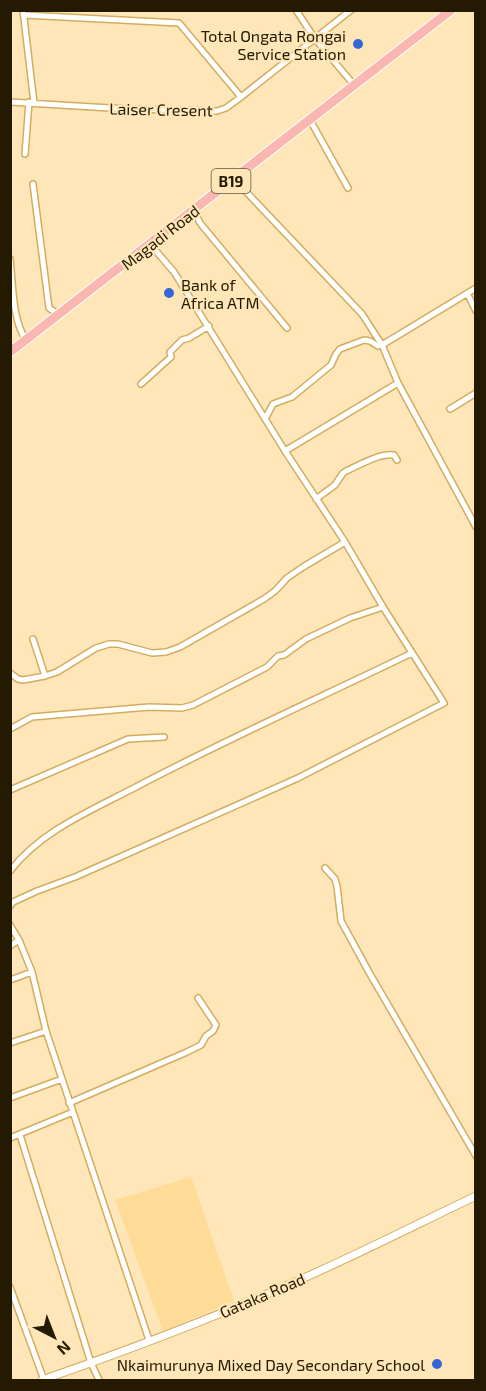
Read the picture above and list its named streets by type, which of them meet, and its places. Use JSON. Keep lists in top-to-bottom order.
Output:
{
  "streets": {
    "highway": ["B19", "Magadi Road"],
    "street": ["Laiser Cresent", "Gataka Road"]
  },
  "places": ["Total Ongata Rongai Service Station", "Bank of Africa ATM", "Nkaimurunya Mixed Day Secondary School"],
  "north": "bottom right"
}
